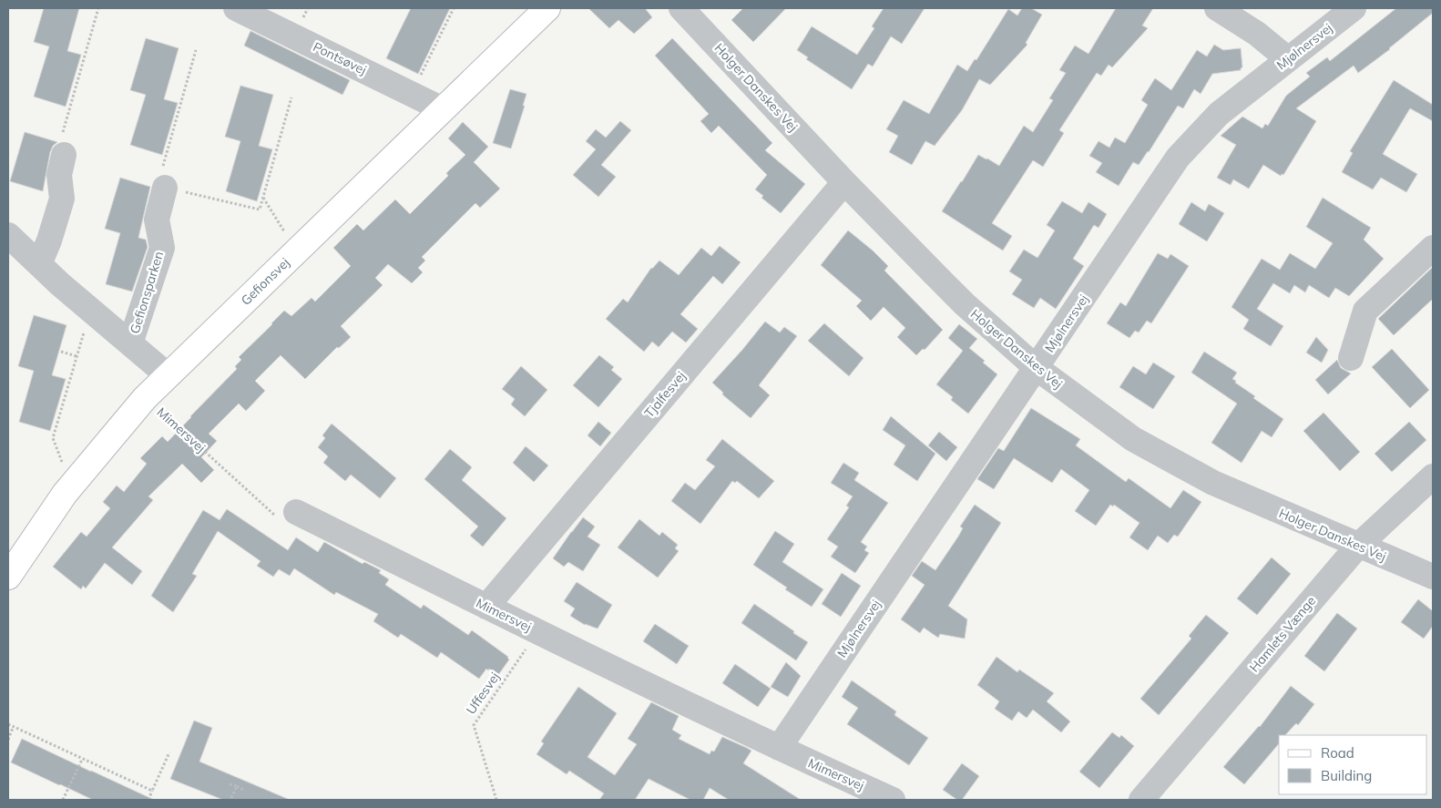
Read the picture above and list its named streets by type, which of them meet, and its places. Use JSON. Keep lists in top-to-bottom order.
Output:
{
  "streets": {
    "main road": ["Gefionsvej"],
    "street": [
      "Mjølnersvej",
      "Pontsøvej",
      "Holger Danskes Vej",
      "Gefionsparken",
      "Tjalfesvej",
      "Mimersvej",
      "Hamlets Vænge"
    ],
    "path": ["Uffesvej"]
  },
  "crossings": [
    ["Mjølnersvej", "Holger Danskes Vej"],
    ["Mjølnersvej", "Mimersvej"],
    ["Pontsøvej", "Gefionsvej"],
    ["Holger Danskes Vej", "Tjalfesvej"],
    ["Holger Danskes Vej", "Hamlets Vænge"],
    ["Gefionsvej", "Gefionsparken"],
    ["Gefionsvej", "Mimersvej"],
    ["Tjalfesvej", "Mimersvej"],
    ["Mimersvej", "Uffesvej"]
  ],
  "legend": ["Road", "Building"]
}
